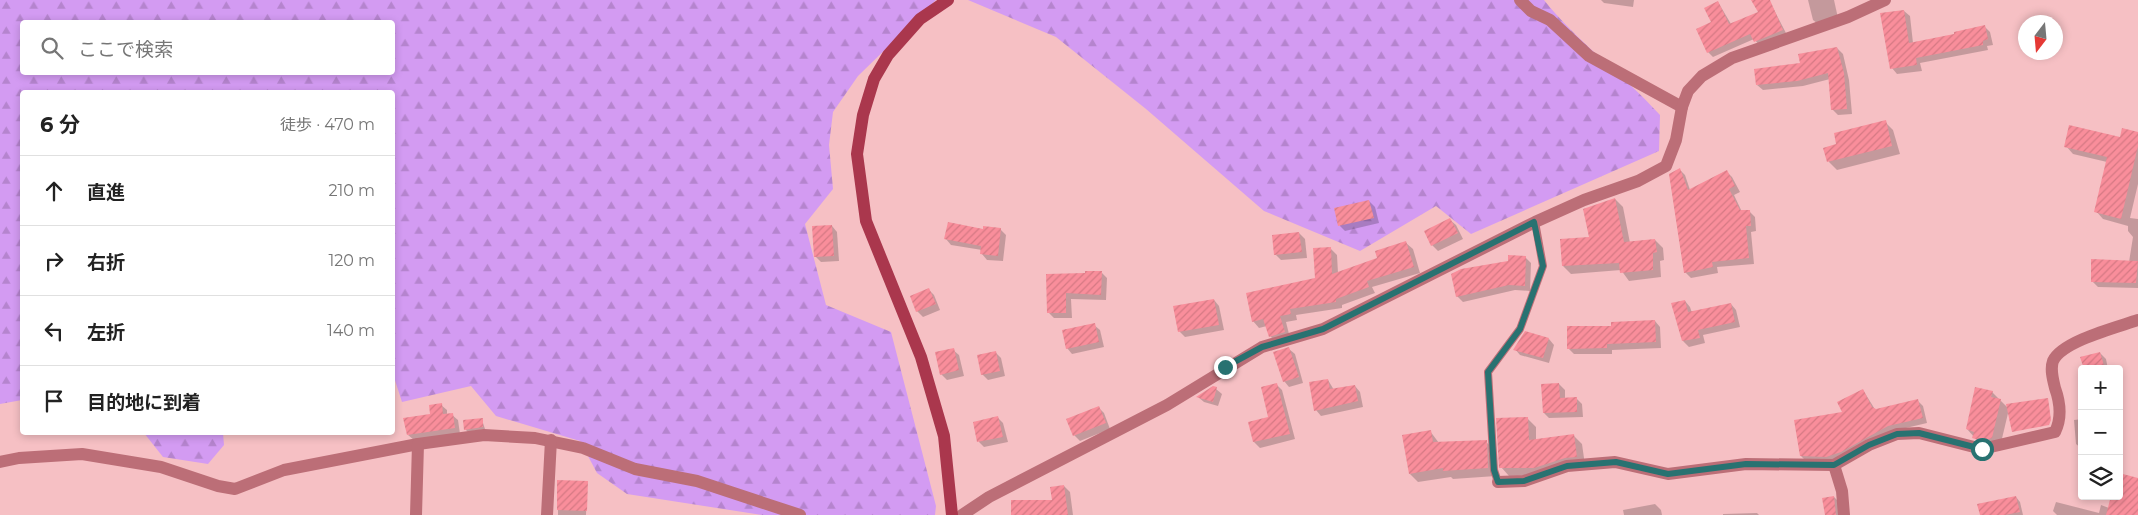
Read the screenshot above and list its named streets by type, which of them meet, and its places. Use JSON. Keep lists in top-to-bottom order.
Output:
{
  "north": "bottom",
  "page": {
    "search": "ここで検索",
    "heading": ["6 分", "徒歩 · 470 m"],
    "list": [
      ["直進", "210 m"],
      ["右折", "120 m"],
      ["左折", "140 m"],
      "目的地に到着"
    ],
    "map_buttons": ["+", "−"]
  }
}
